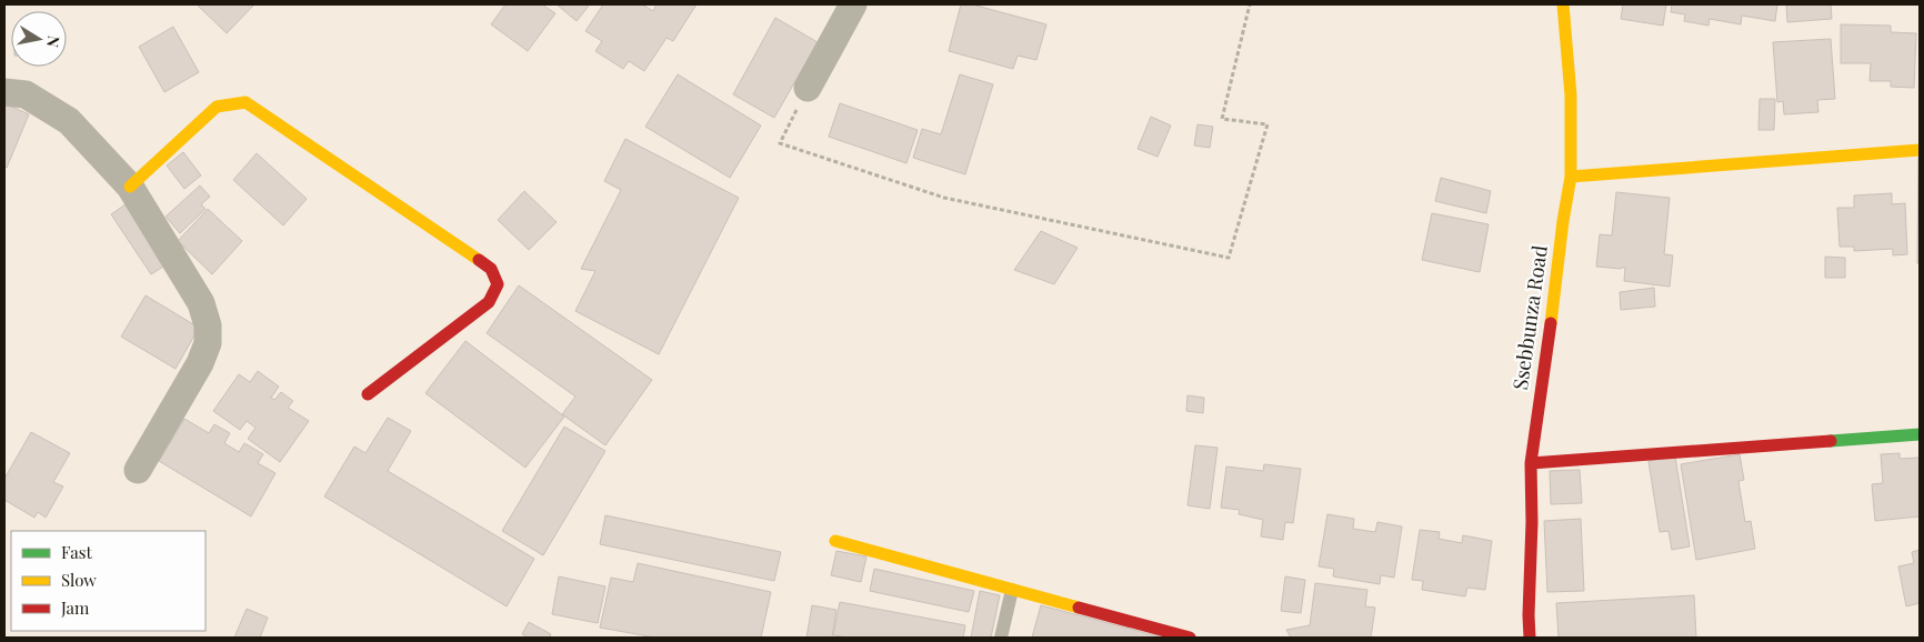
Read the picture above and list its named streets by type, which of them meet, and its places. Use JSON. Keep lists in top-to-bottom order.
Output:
{
  "streets": {
    "street": ["Ssebbunza Road"]
  },
  "legend": ["Fast", "Slow", "Jam"],
  "north": "right"
}
